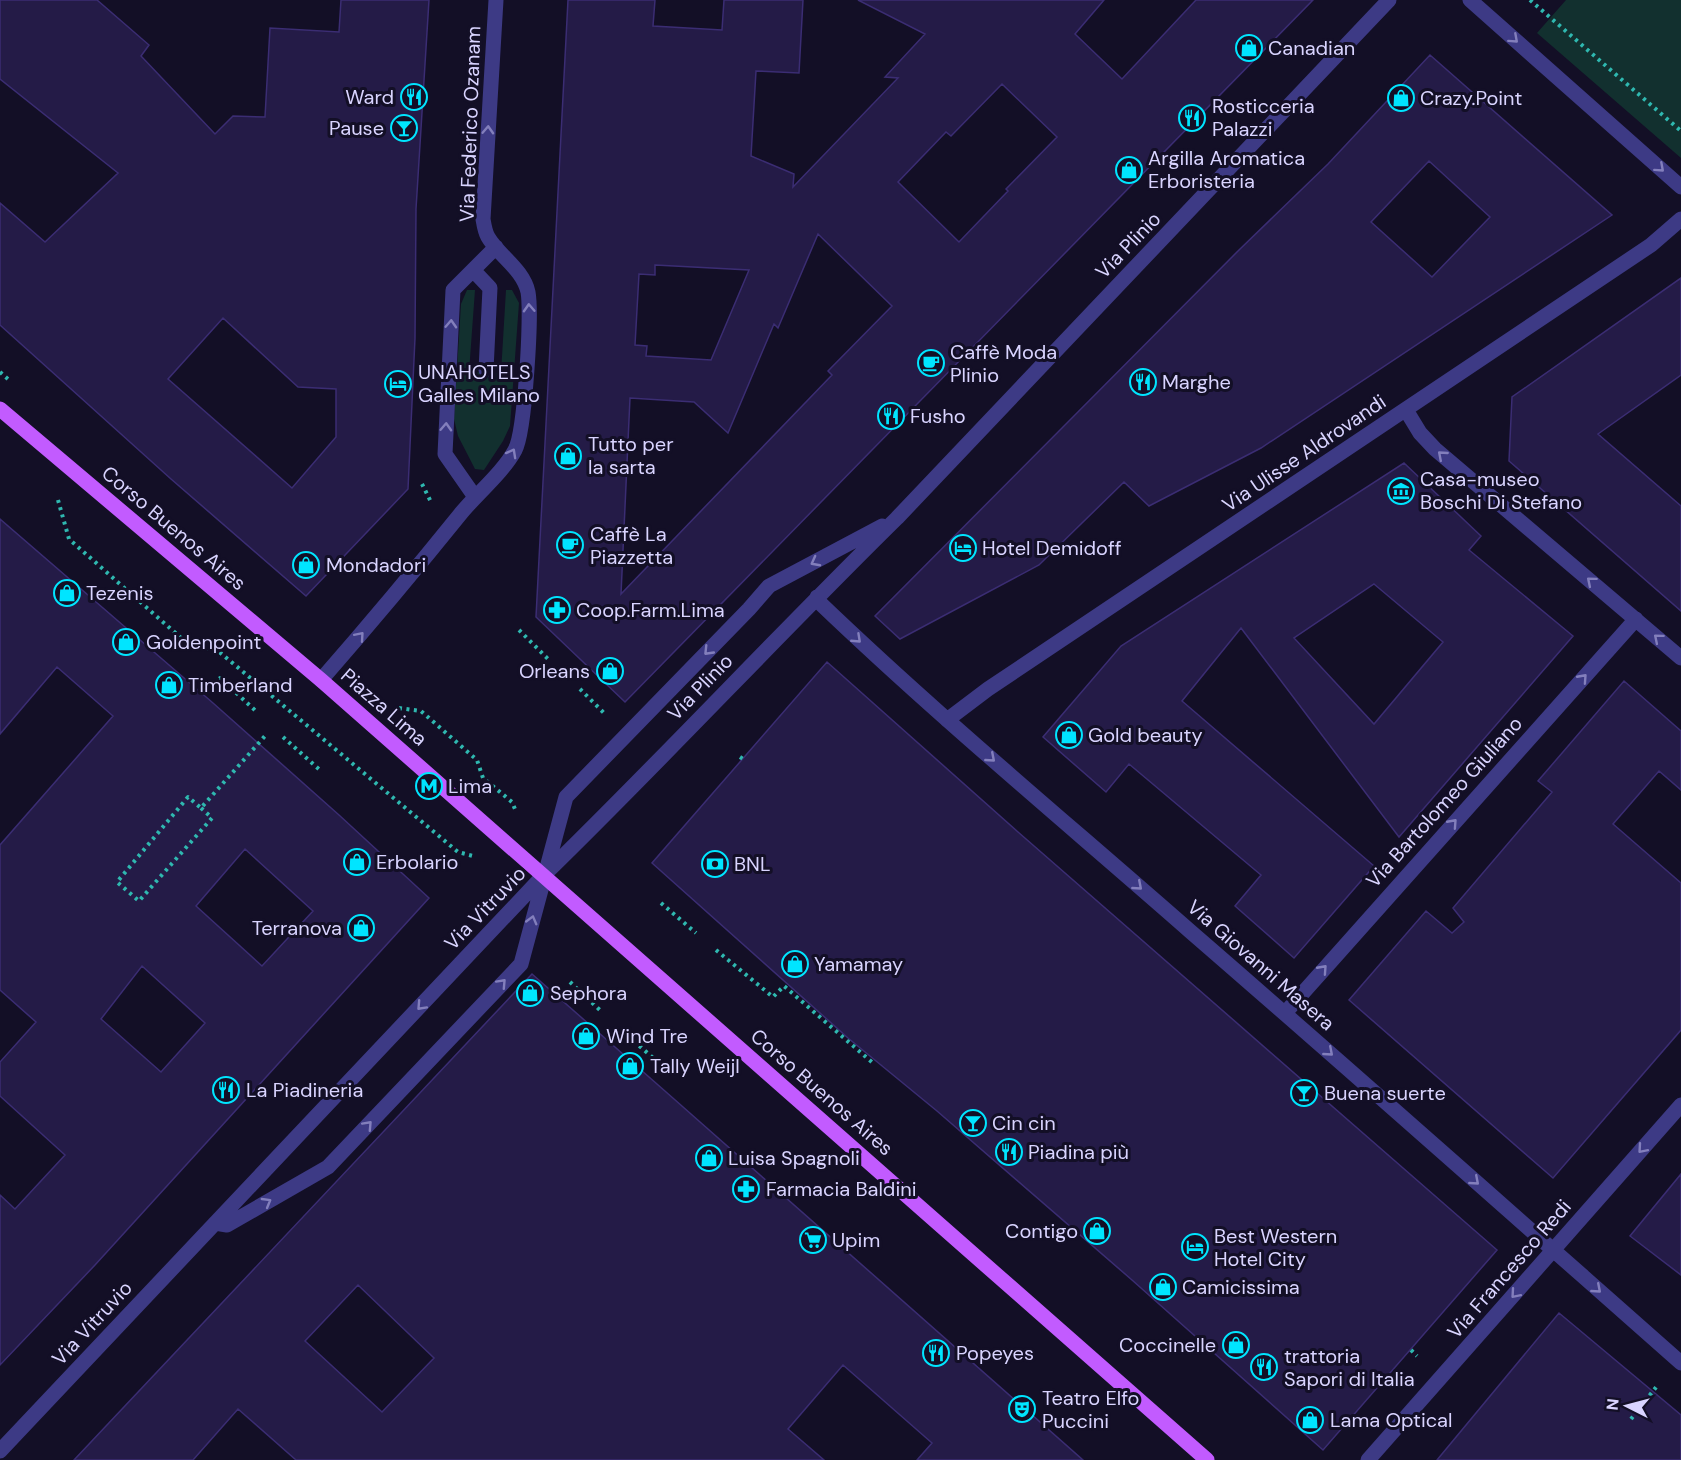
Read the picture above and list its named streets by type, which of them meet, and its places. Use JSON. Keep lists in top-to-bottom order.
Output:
{
  "streets": {
    "main road": ["Corso Buenos Aires", "Piazza Lima"],
    "street": [
      "Via Federico Ozanam",
      "Via Plinio",
      "Via Ulisse Aldrovandi",
      "Via Bartolomeo Giuliano",
      "Via Vitruvio",
      "Via Giovanni Masera",
      "Via Francesco Redi"
    ]
  },
  "crossings": [
    ["Via Federico Ozanam", "Piazza Lima"],
    ["Via Plinio", "Corso Buenos Aires"],
    ["Via Plinio", "Piazza Lima"],
    ["Via Plinio", "Via Vitruvio"],
    ["Via Plinio", "Via Giovanni Masera"],
    ["Via Ulisse Aldrovandi", "Via Giovanni Masera"],
    ["Corso Buenos Aires", "Piazza Lima"],
    ["Corso Buenos Aires", "Via Vitruvio"],
    ["Piazza Lima", "Via Vitruvio"],
    ["Via Bartolomeo Giuliano", "Via Giovanni Masera"],
    ["Via Giovanni Masera", "Via Francesco Redi"]
  ],
  "one_way": [
    "Piazza Lima",
    "Via Bartolomeo Giuliano",
    "Via Giovanni Masera",
    "Via Francesco Redi"
  ],
  "places": {
    "shop": [
      "Canadian",
      "Crazy.Point",
      "Argilla Aromatica Erboristeria",
      "Tutto per la sarta",
      "Mondadori",
      "Tezenis",
      "Goldenpoint",
      "Orleans",
      "Timberland",
      "Gold beauty",
      "Erbolario",
      "Terranova",
      "Yamamay",
      "Sephora",
      "Wind Tre",
      "Tally Weijl",
      "Luisa Spagnoli",
      "Contigo",
      "Camicissima",
      "Coccinelle",
      "Lama Optical"
    ],
    "restaurant": [
      "Ward",
      "Rosticceria Palazzi",
      "Marghe",
      "Fusho",
      "La Piadineria",
      "Piadina più",
      "Popeyes",
      "trattoria Sapori di Italia"
    ],
    "bar": ["Pause", "Buena suerte", "Cin cin"],
    "cafe": ["Caffè Moda Plinio", "Caffè La Piazzetta"],
    "hotel": ["UNAHOTELS Galles Milano", "Hotel Demidoff", "Best Western Hotel City"],
    "museum": ["Casa-museo Boschi Di Stefano"],
    "pharmacy": ["Coop.Farm.Lima", "Farmacia Baldini"],
    "metro station": ["Lima"],
    "bank": ["BNL"],
    "supermarket": ["Upim"],
    "theatre": ["Teatro Elfo Puccini"]
  },
  "north": "left"
}
